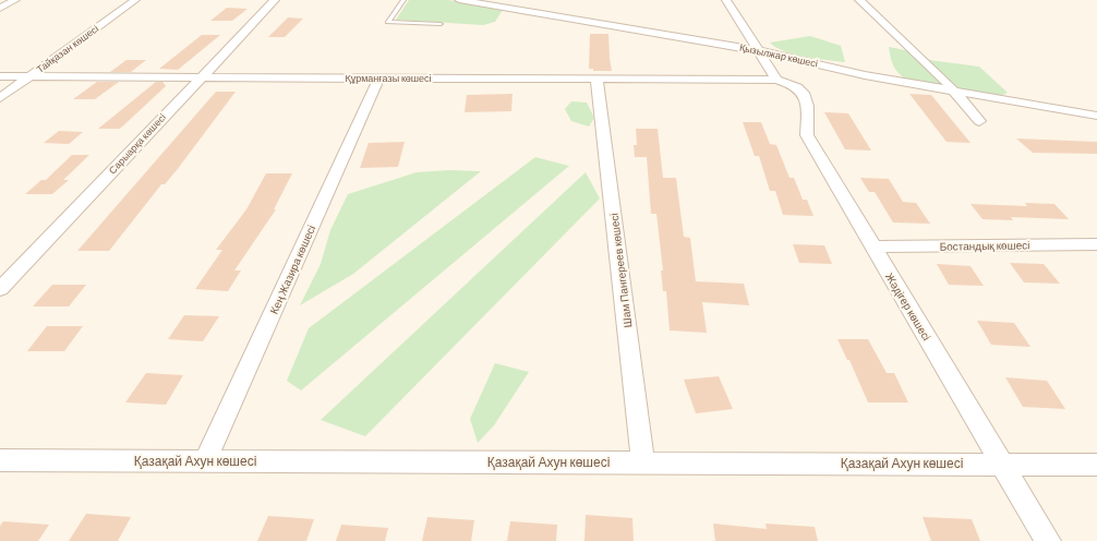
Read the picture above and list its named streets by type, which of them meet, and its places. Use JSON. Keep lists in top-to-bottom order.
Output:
{
  "streets": {
    "street": [
      "Тайқазан көшесі",
      "Қызылжар көшесі",
      "Құрманғазы көшесі",
      "Сарыарқа көшесі",
      "Бостандық көшесі",
      "Кең Жазира көшесі",
      "Шам Пангереев көшесі",
      "Жәдігер көшесі",
      "Қазақай Ахун көшесі"
    ]
  },
  "crossings": [
    ["Тайқазан көшесі", "Құрманғазы көшесі"],
    ["Құрманғазы көшесі", "Сарыарқа көшесі"],
    ["Құрманғазы көшесі", "Кең Жазира көшесі"],
    ["Құрманғазы көшесі", "Шам Пангереев көшесі"],
    ["Құрманғазы көшесі", "Жәдігер көшесі"],
    ["Бостандық көшесі", "Жәдігер көшесі"],
    ["Кең Жазира көшесі", "Қазақай Ахун көшесі"],
    ["Шам Пангереев көшесі", "Қазақай Ахун көшесі"],
    ["Жәдігер көшесі", "Қазақай Ахун көшесі"]
  ]
}
